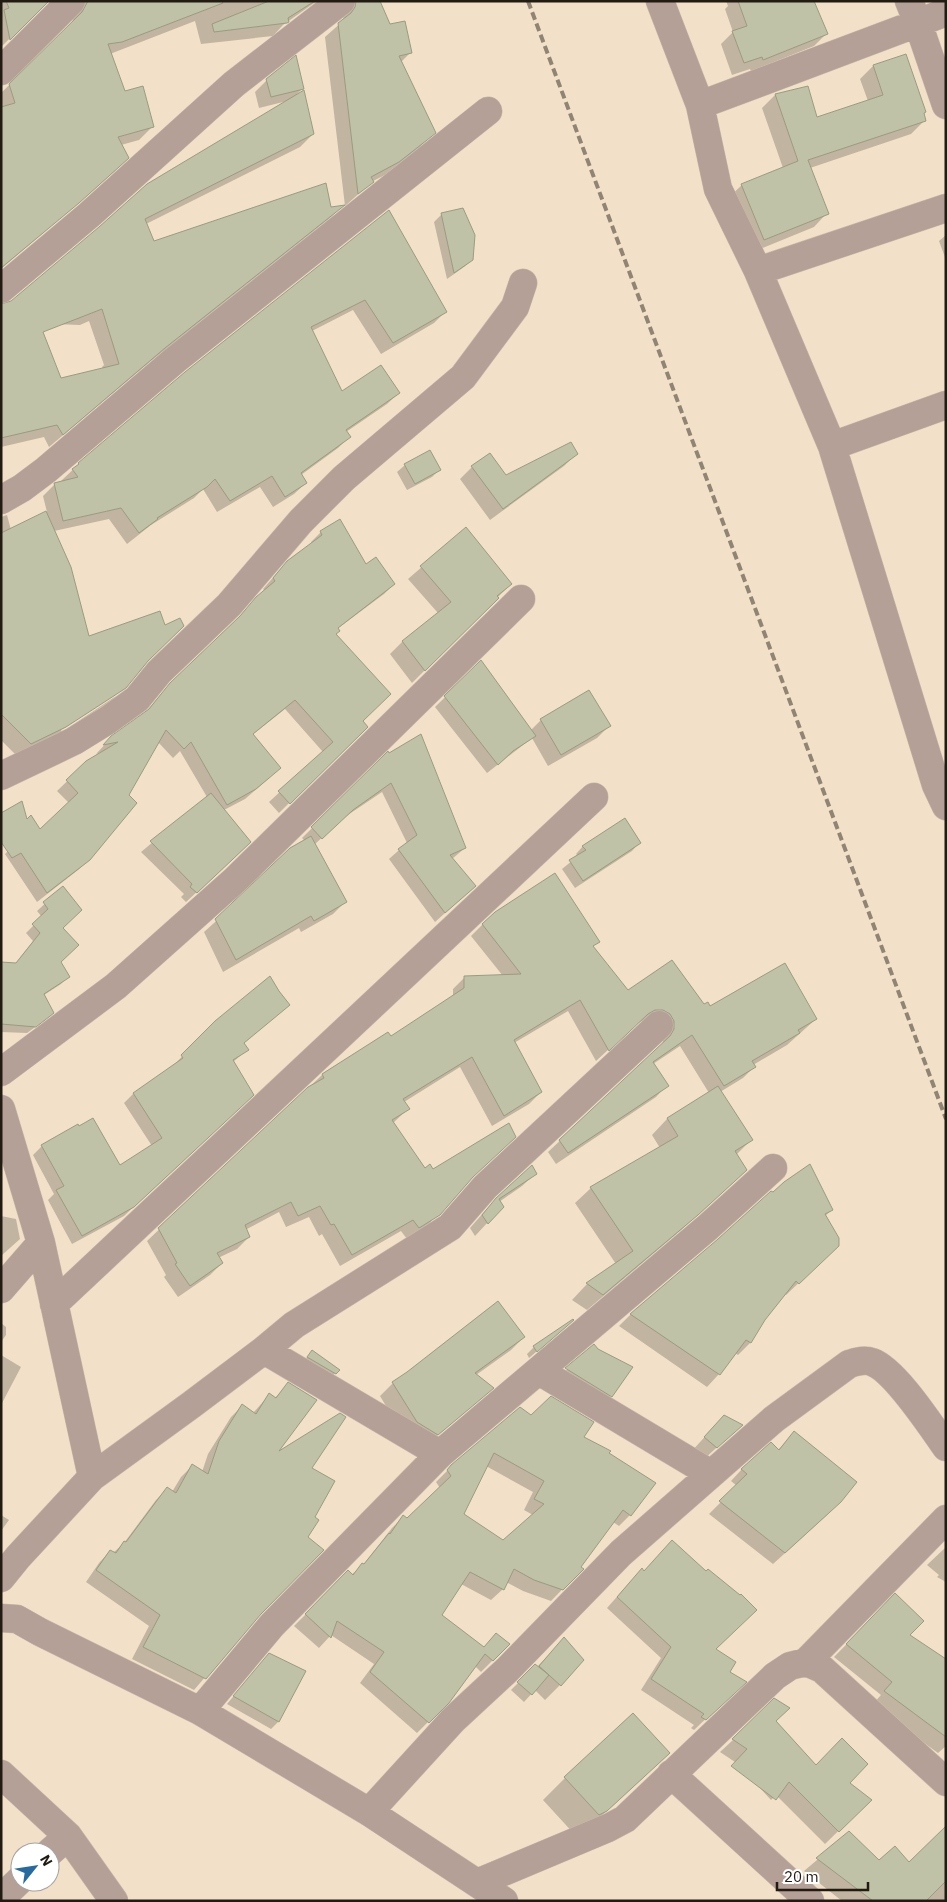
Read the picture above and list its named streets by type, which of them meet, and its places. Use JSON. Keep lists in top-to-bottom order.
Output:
{
  "scale_bar": "20 m",
  "north": "top right"
}
